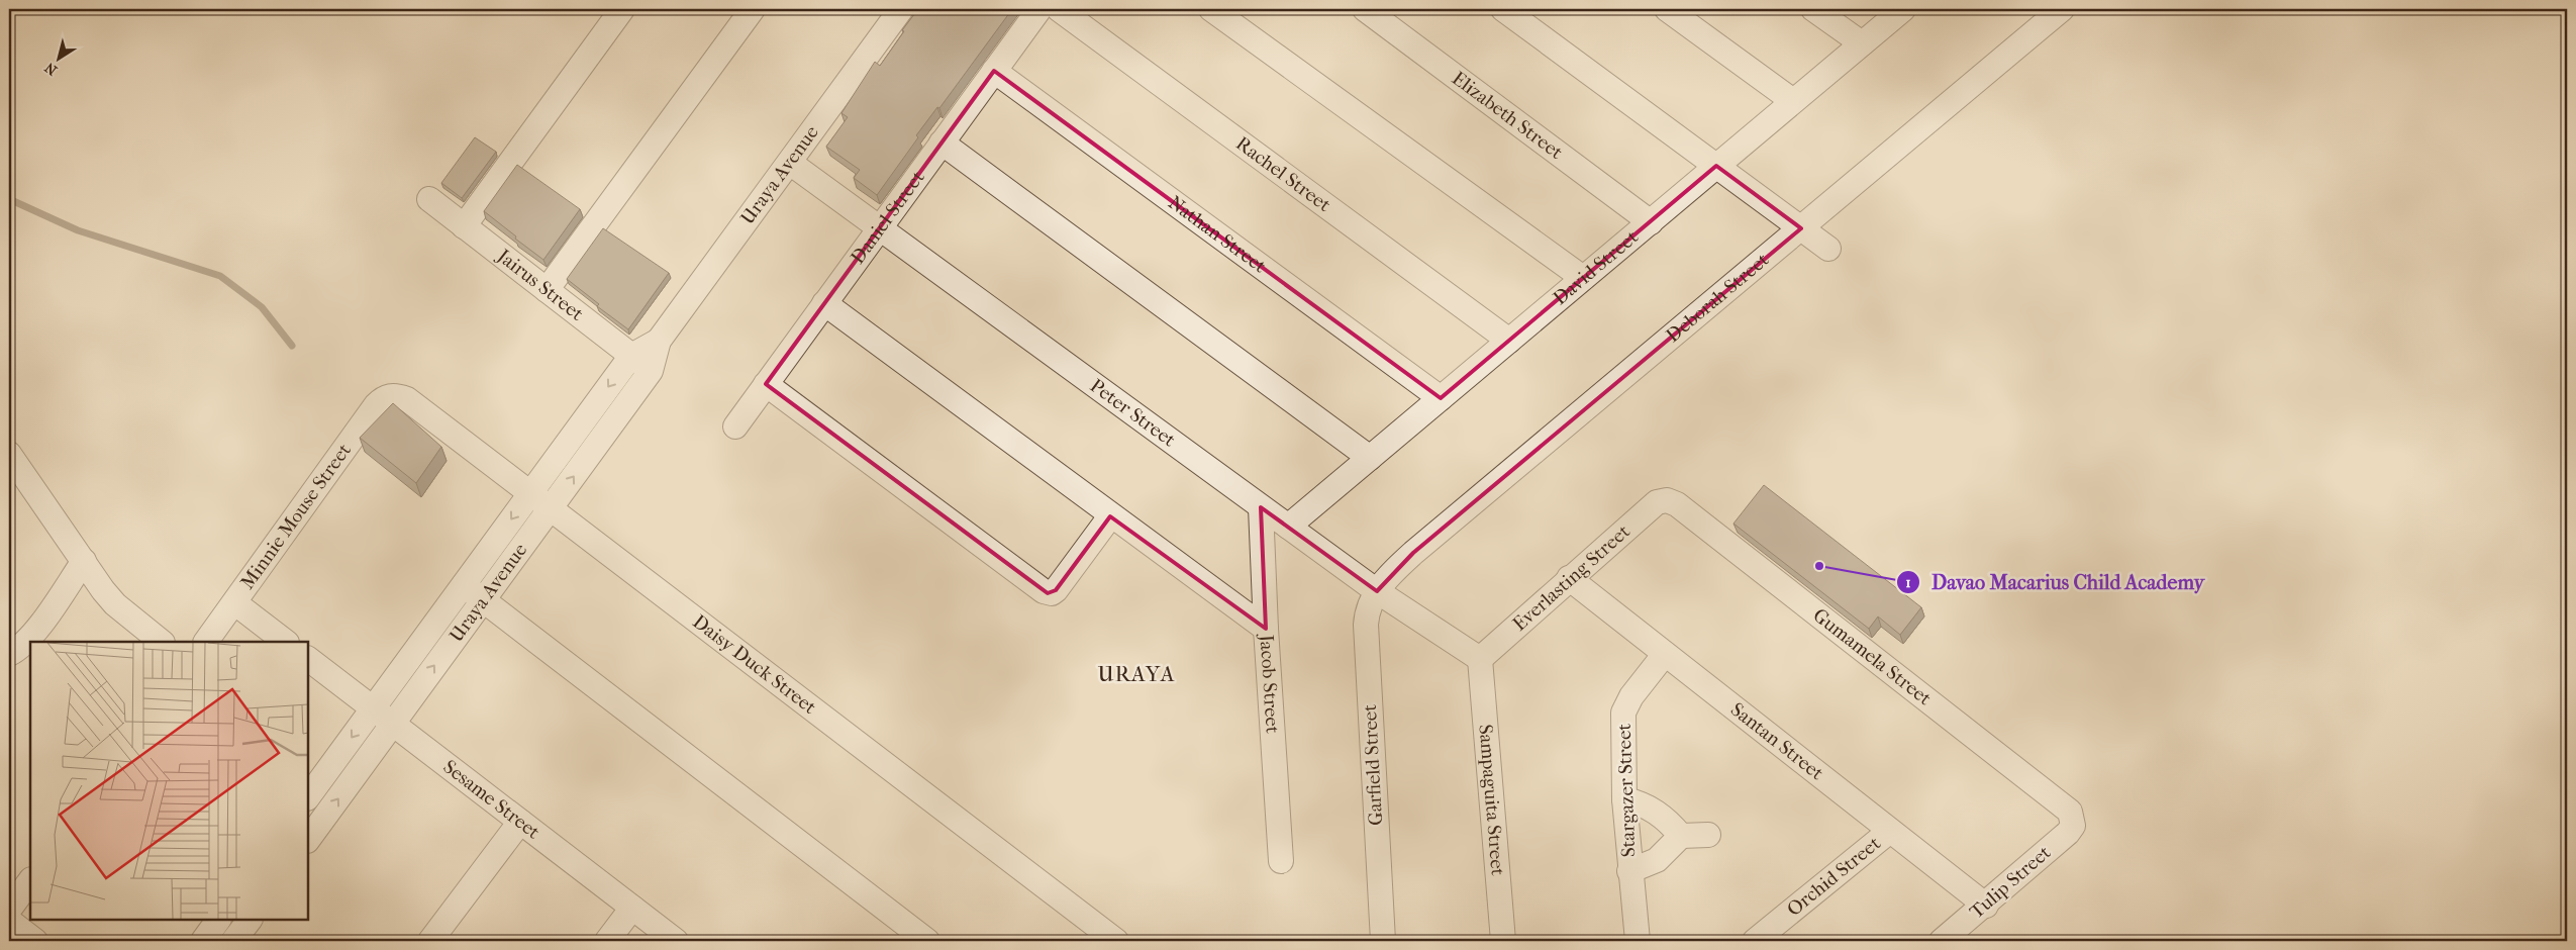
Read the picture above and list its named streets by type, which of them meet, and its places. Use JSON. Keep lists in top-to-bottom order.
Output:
{
  "streets": {
    "street": [
      "Elizabeth Street",
      "Uraya Avenue",
      "Rachel Street",
      "Daniel Street",
      "Nathan Street",
      "David Street",
      "Jairus Street",
      "Deborah Street",
      "Peter Street",
      "Minnie Mouse Street",
      "Everlasting Street",
      "Gumamela Street",
      "Daisy Duck Street",
      "Jacob Street",
      "Santan Street",
      "Garfield Street",
      "Stargazer Street",
      "Sesame Street",
      "Sampaguita Street",
      "Orchid Street",
      "Tulip Street"
    ]
  },
  "crossings": [
    ["Elizabeth Street", "David Street"],
    ["Uraya Avenue", "Jairus Street"],
    ["Uraya Avenue", "Peter Street"],
    ["Uraya Avenue", "Daisy Duck Street"],
    ["Uraya Avenue", "Sesame Street"],
    ["Rachel Street", "David Street"],
    ["Daniel Street", "Nathan Street"],
    ["Daniel Street", "Peter Street"],
    ["Nathan Street", "David Street"],
    ["David Street", "Peter Street"],
    ["Deborah Street", "Peter Street"],
    ["Deborah Street", "Garfield Street"],
    ["Peter Street", "Everlasting Street"],
    ["Peter Street", "Jacob Street"],
    ["Peter Street", "Garfield Street"],
    ["Peter Street", "Sampaguita Street"],
    ["Minnie Mouse Street", "Daisy Duck Street"],
    ["Everlasting Street", "Gumamela Street"],
    ["Everlasting Street", "Santan Street"],
    ["Everlasting Street", "Sampaguita Street"],
    ["Gumamela Street", "Tulip Street"],
    ["Santan Street", "Stargazer Street"],
    ["Santan Street", "Orchid Street"],
    ["Santan Street", "Tulip Street"]
  ],
  "districts": ["URAYA"],
  "places": ["Davao Macarius Child Academy"],
  "north": "bottom left"
}
